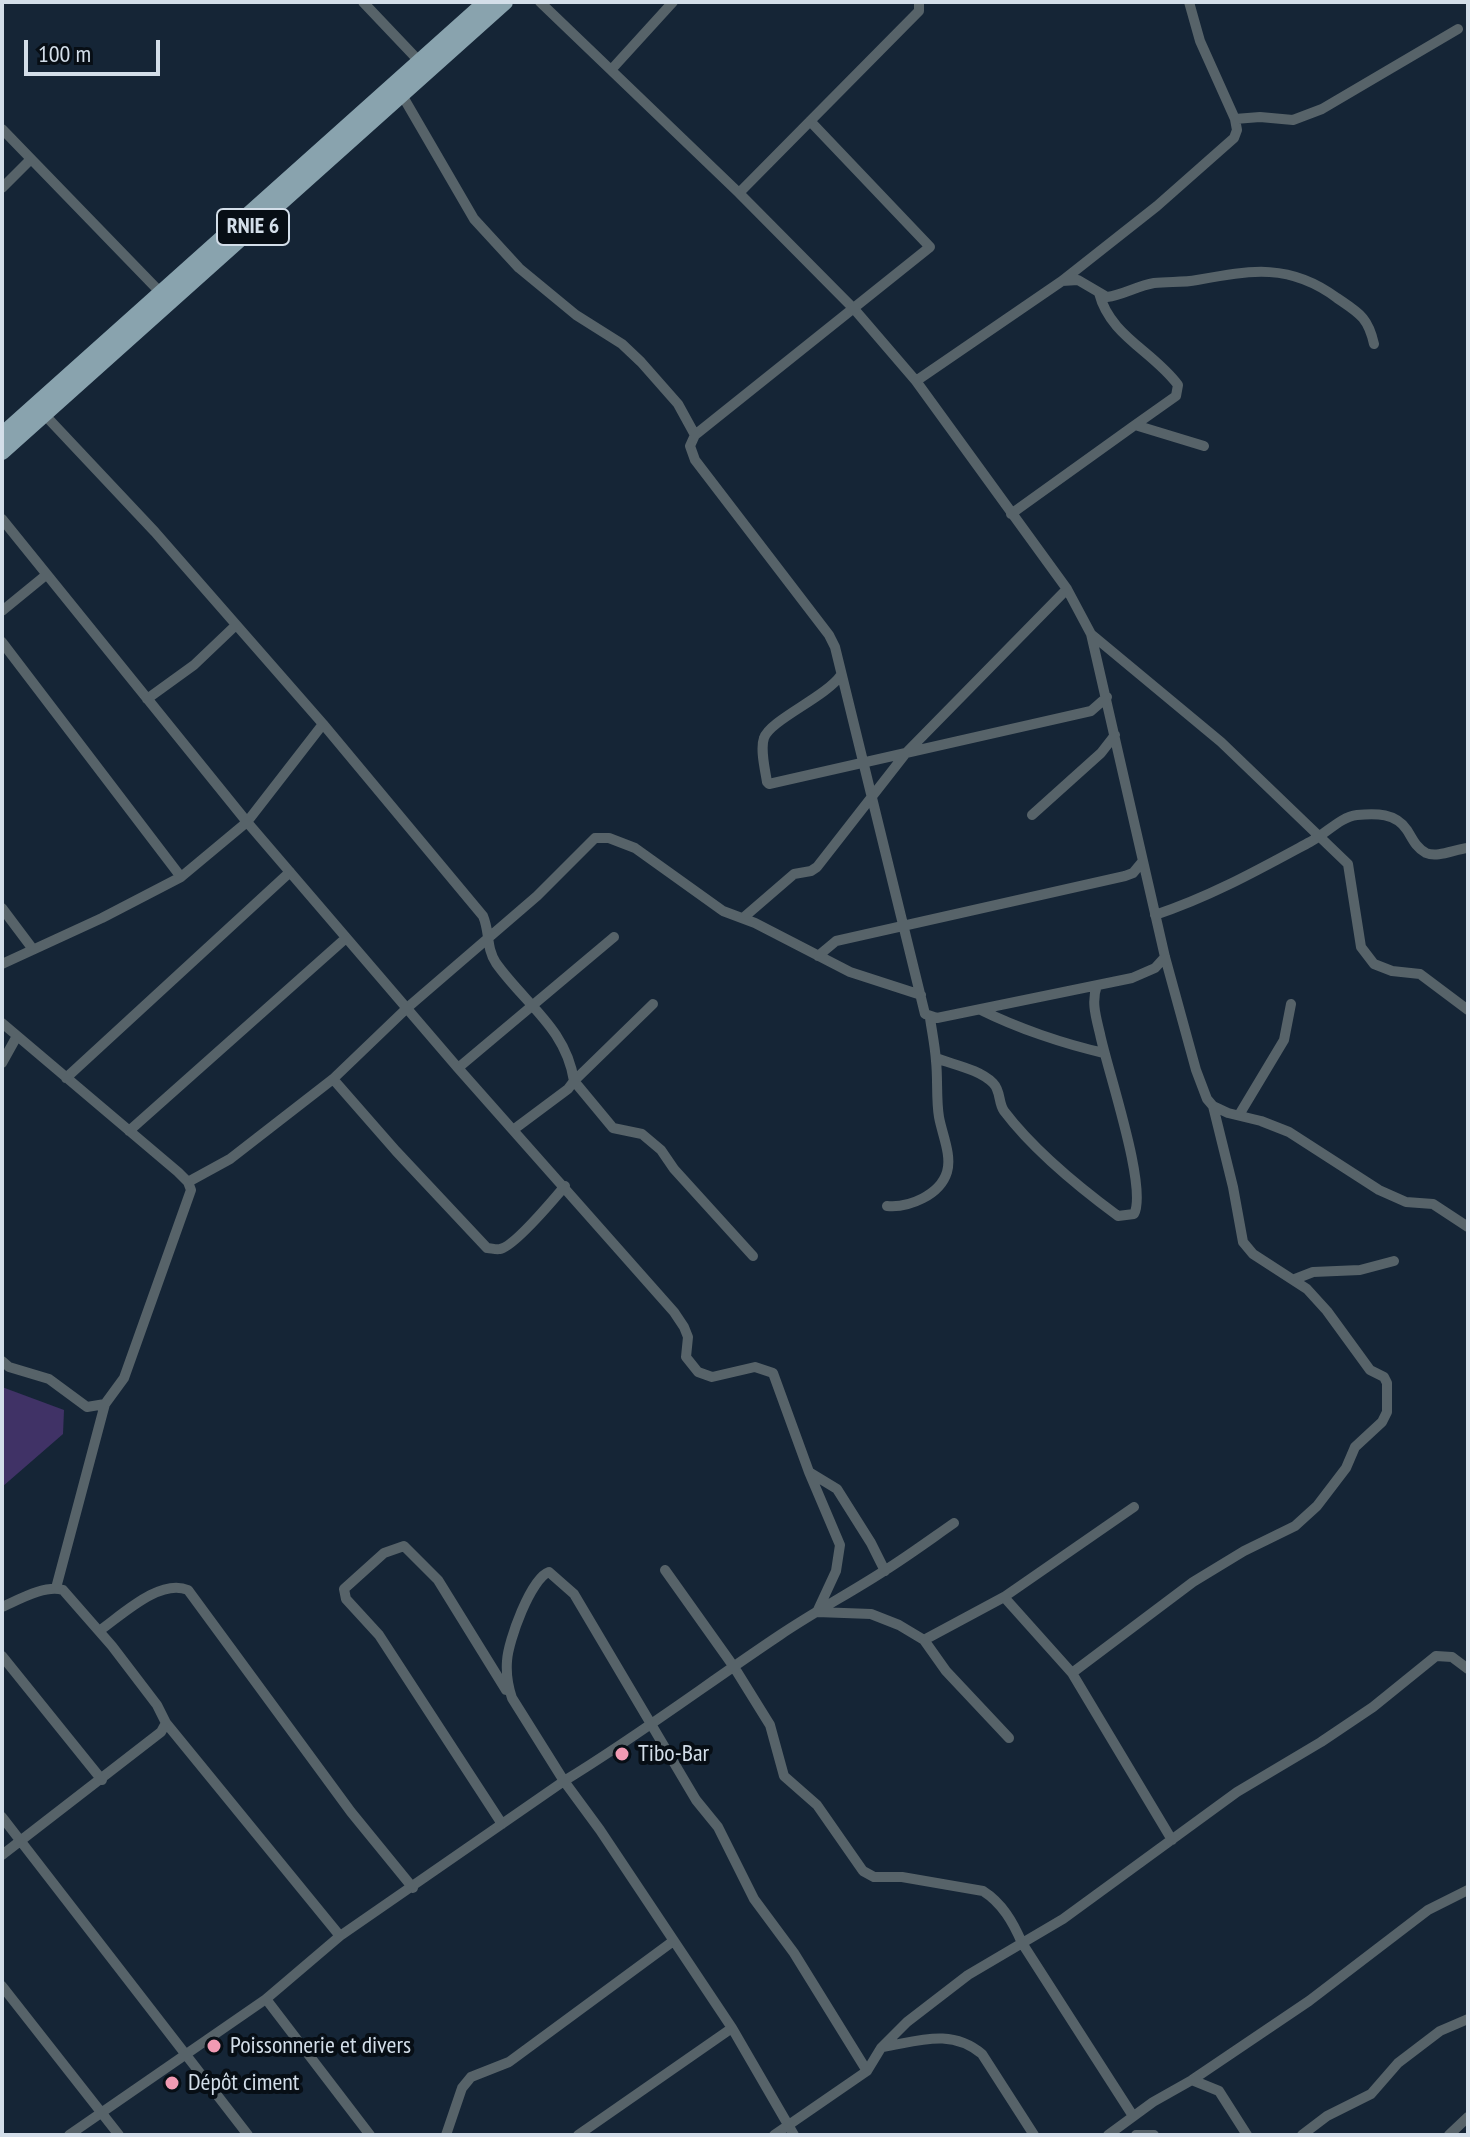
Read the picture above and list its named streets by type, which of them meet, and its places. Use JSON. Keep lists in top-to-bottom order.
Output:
{
  "streets": {
    "main road": ["RNIE 6"]
  },
  "places": ["Tibo-Bar", "Poissonnerie et divers", "Dépôt ciment"],
  "scale_bar": "100 m"
}
